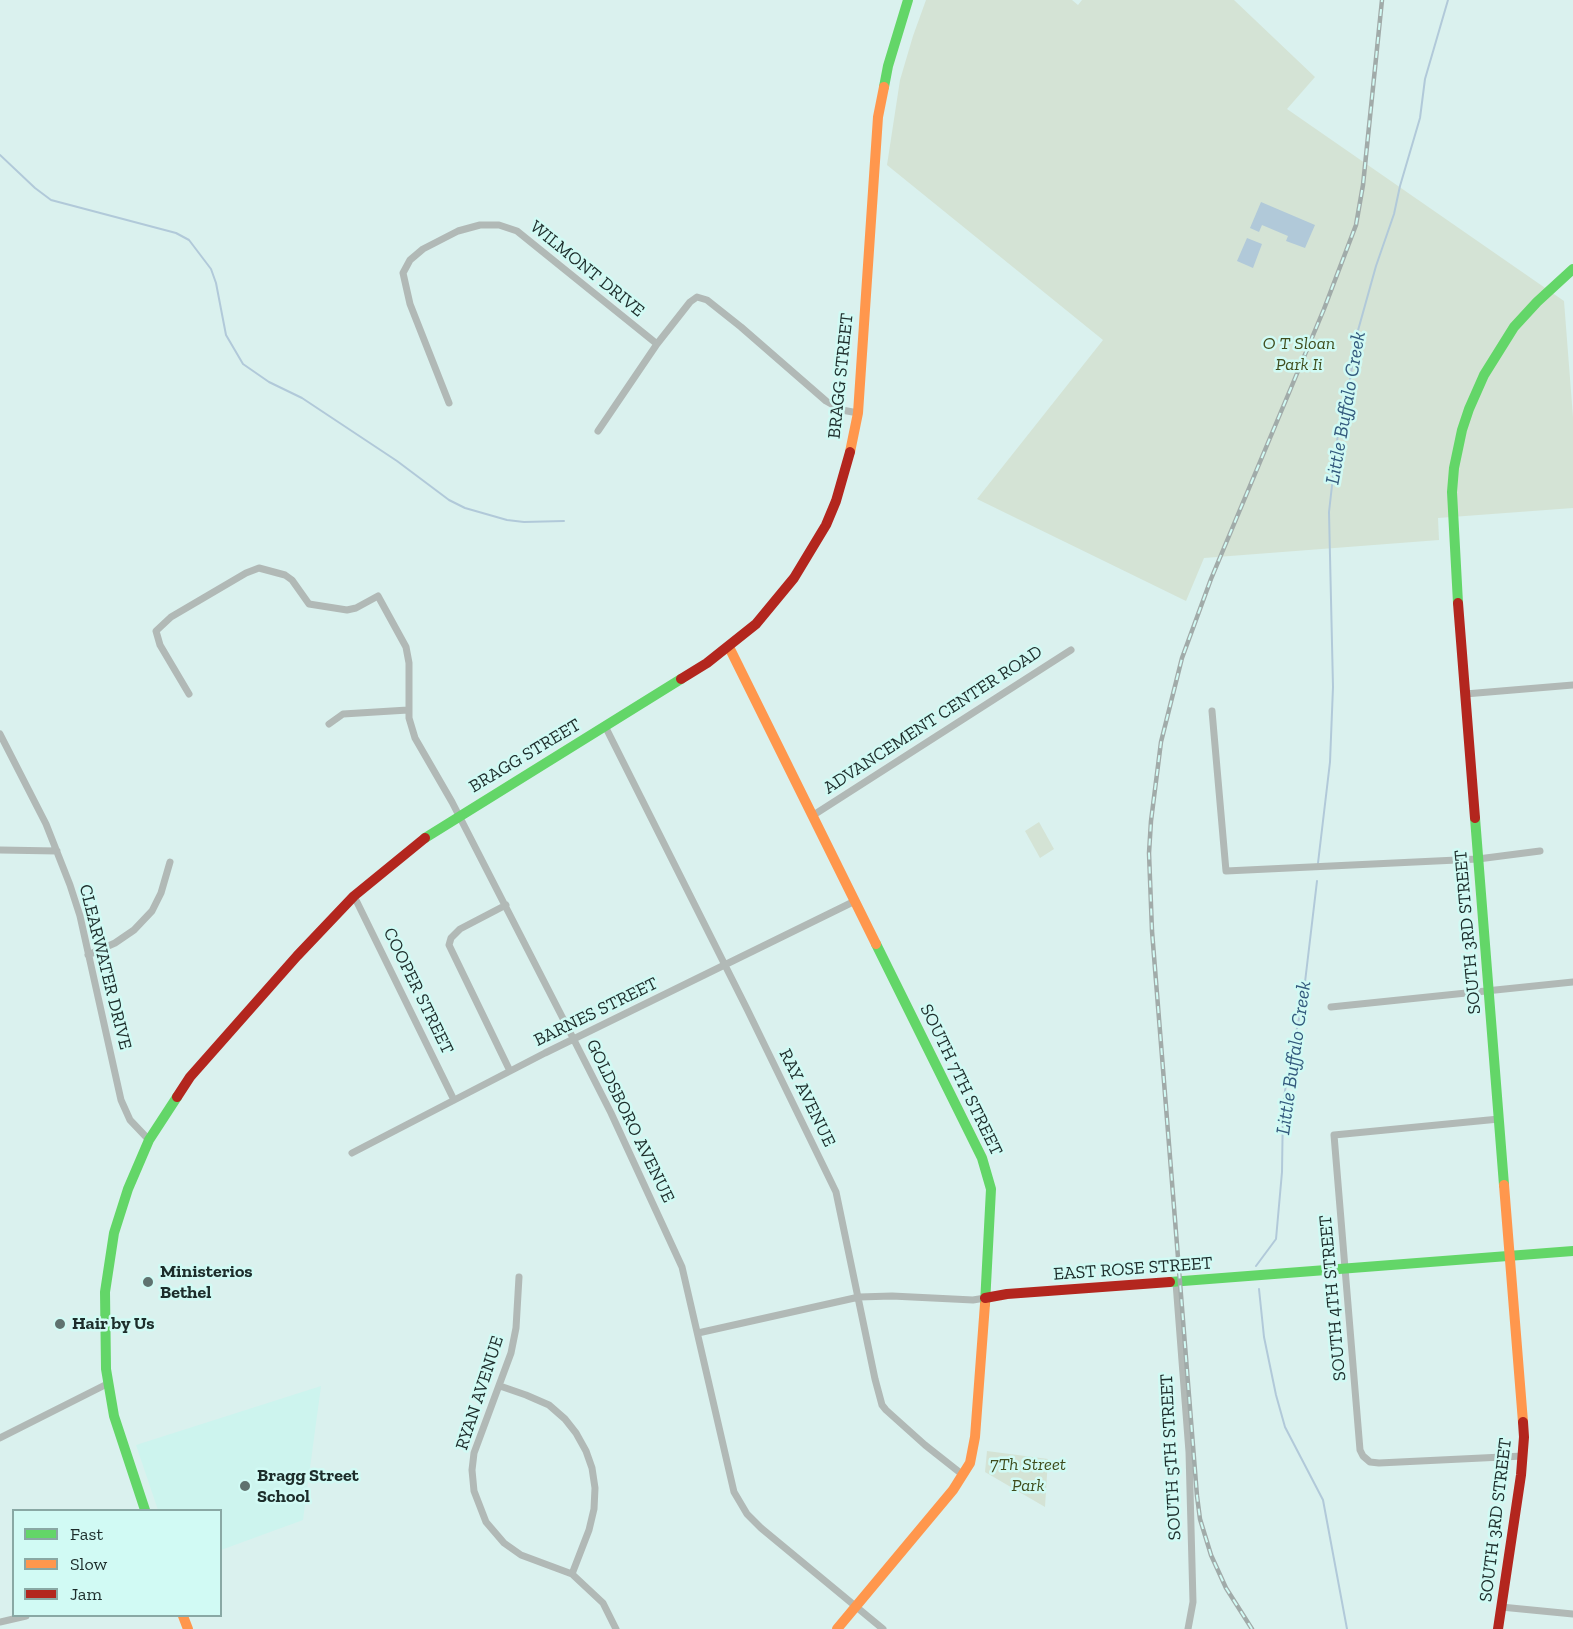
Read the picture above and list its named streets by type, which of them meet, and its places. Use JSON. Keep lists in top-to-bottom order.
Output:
{
  "streets": {
    "street": [
      "WILMONT DRIVE",
      "BRAGG STREET",
      "ADVANCEMENT CENTER ROAD",
      "SOUTH 3RD STREET",
      "CLEARWATER DRIVE",
      "COOPER STREET",
      "BARNES STREET",
      "SOUTH 7TH STREET",
      "RAY AVENUE",
      "GOLDSBORO AVENUE",
      "EAST ROSE STREET",
      "SOUTH 4TH STREET",
      "RYAN AVENUE",
      "SOUTH 5TH STREET"
    ]
  },
  "crossings": [
    ["BRAGG STREET", "CLEARWATER DRIVE"],
    ["BRAGG STREET", "COOPER STREET"],
    ["BRAGG STREET", "SOUTH 7TH STREET"],
    ["BRAGG STREET", "RAY AVENUE"],
    ["BRAGG STREET", "GOLDSBORO AVENUE"],
    ["ADVANCEMENT CENTER ROAD", "SOUTH 7TH STREET"],
    ["SOUTH 3RD STREET", "EAST ROSE STREET"],
    ["SOUTH 3RD STREET", "SOUTH 4TH STREET"],
    ["COOPER STREET", "BARNES STREET"],
    ["BARNES STREET", "SOUTH 7TH STREET"],
    ["BARNES STREET", "RAY AVENUE"],
    ["BARNES STREET", "GOLDSBORO AVENUE"],
    ["SOUTH 7TH STREET", "RAY AVENUE"],
    ["SOUTH 7TH STREET", "GOLDSBORO AVENUE"],
    ["SOUTH 7TH STREET", "EAST ROSE STREET"],
    ["RAY AVENUE", "EAST ROSE STREET"],
    ["GOLDSBORO AVENUE", "EAST ROSE STREET"],
    ["EAST ROSE STREET", "SOUTH 4TH STREET"],
    ["EAST ROSE STREET", "SOUTH 5TH STREET"]
  ],
  "water": ["Little Buffalo Creek"],
  "parks": ["O T Sloan Park Ii", "7Th Street Park"],
  "places": ["Ministerios Bethel", "Hair by Us", "Bragg Street School"],
  "legend": ["Fast", "Slow", "Jam"]
}
